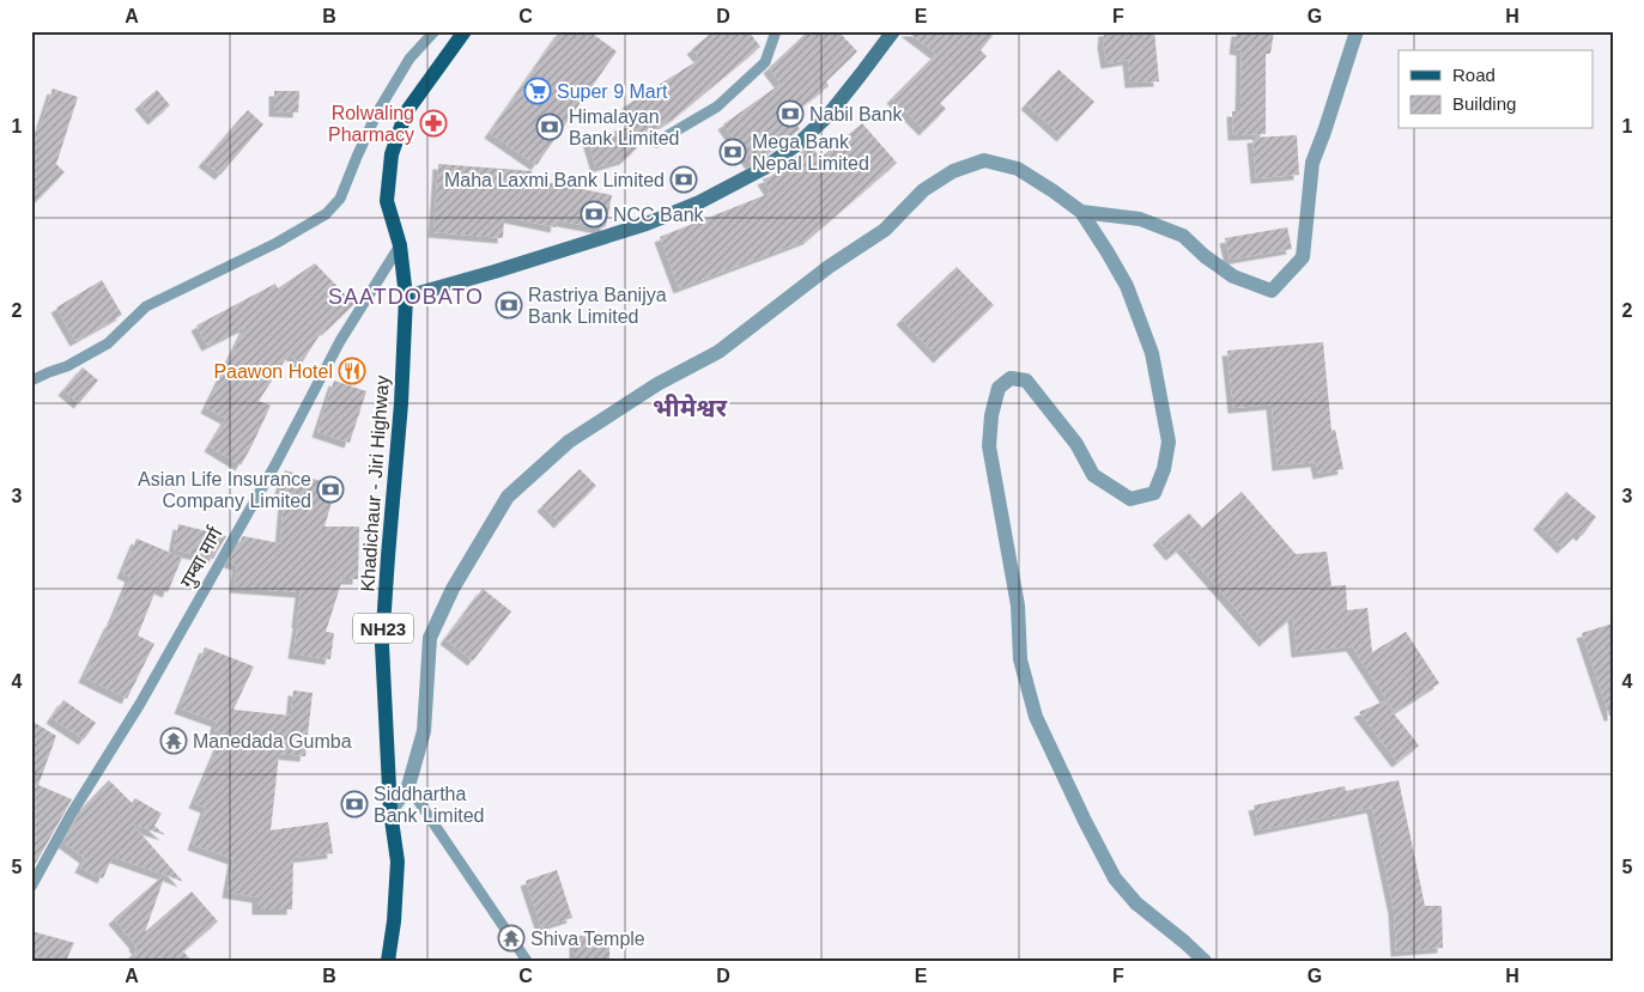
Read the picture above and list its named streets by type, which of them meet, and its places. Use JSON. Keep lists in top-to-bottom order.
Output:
{
  "streets": {
    "main road": ["Khadichaur - Jiri Highway", "NH23"],
    "lane": ["गुम्बा मार्ग"]
  },
  "crossings": [
    ["Khadichaur - Jiri Highway", "NH23"],
    ["गुम्बा मार्ग", "NH23"]
  ],
  "districts": ["SAATDOBATO", "भीमेश्वर"],
  "places": {
    "supermarket": ["Super 9 Mart"],
    "bank": [
      "Nabil Bank",
      "Himalayan Bank Limited",
      "Mega Bank Nepal Limited",
      "Maha Laxmi Bank Limited",
      "NCC Bank",
      "Rastriya Banijya Bank Limited",
      "Asian Life Insurance Company Limited",
      "Siddhartha Bank Limited"
    ],
    "pharmacy": ["Rolwaling Pharmacy"],
    "restaurant": ["Paawon Hotel"],
    "temple": ["Manedada Gumba", "Shiva Temple"]
  },
  "legend": ["Road", "Building"],
  "grid": {
    "columns": [
      "A",
      "B",
      "C",
      "D",
      "E",
      "F",
      "G",
      "H"
    ],
    "rows": [
      "1",
      "2",
      "3",
      "4",
      "5"
    ]
  }
}
